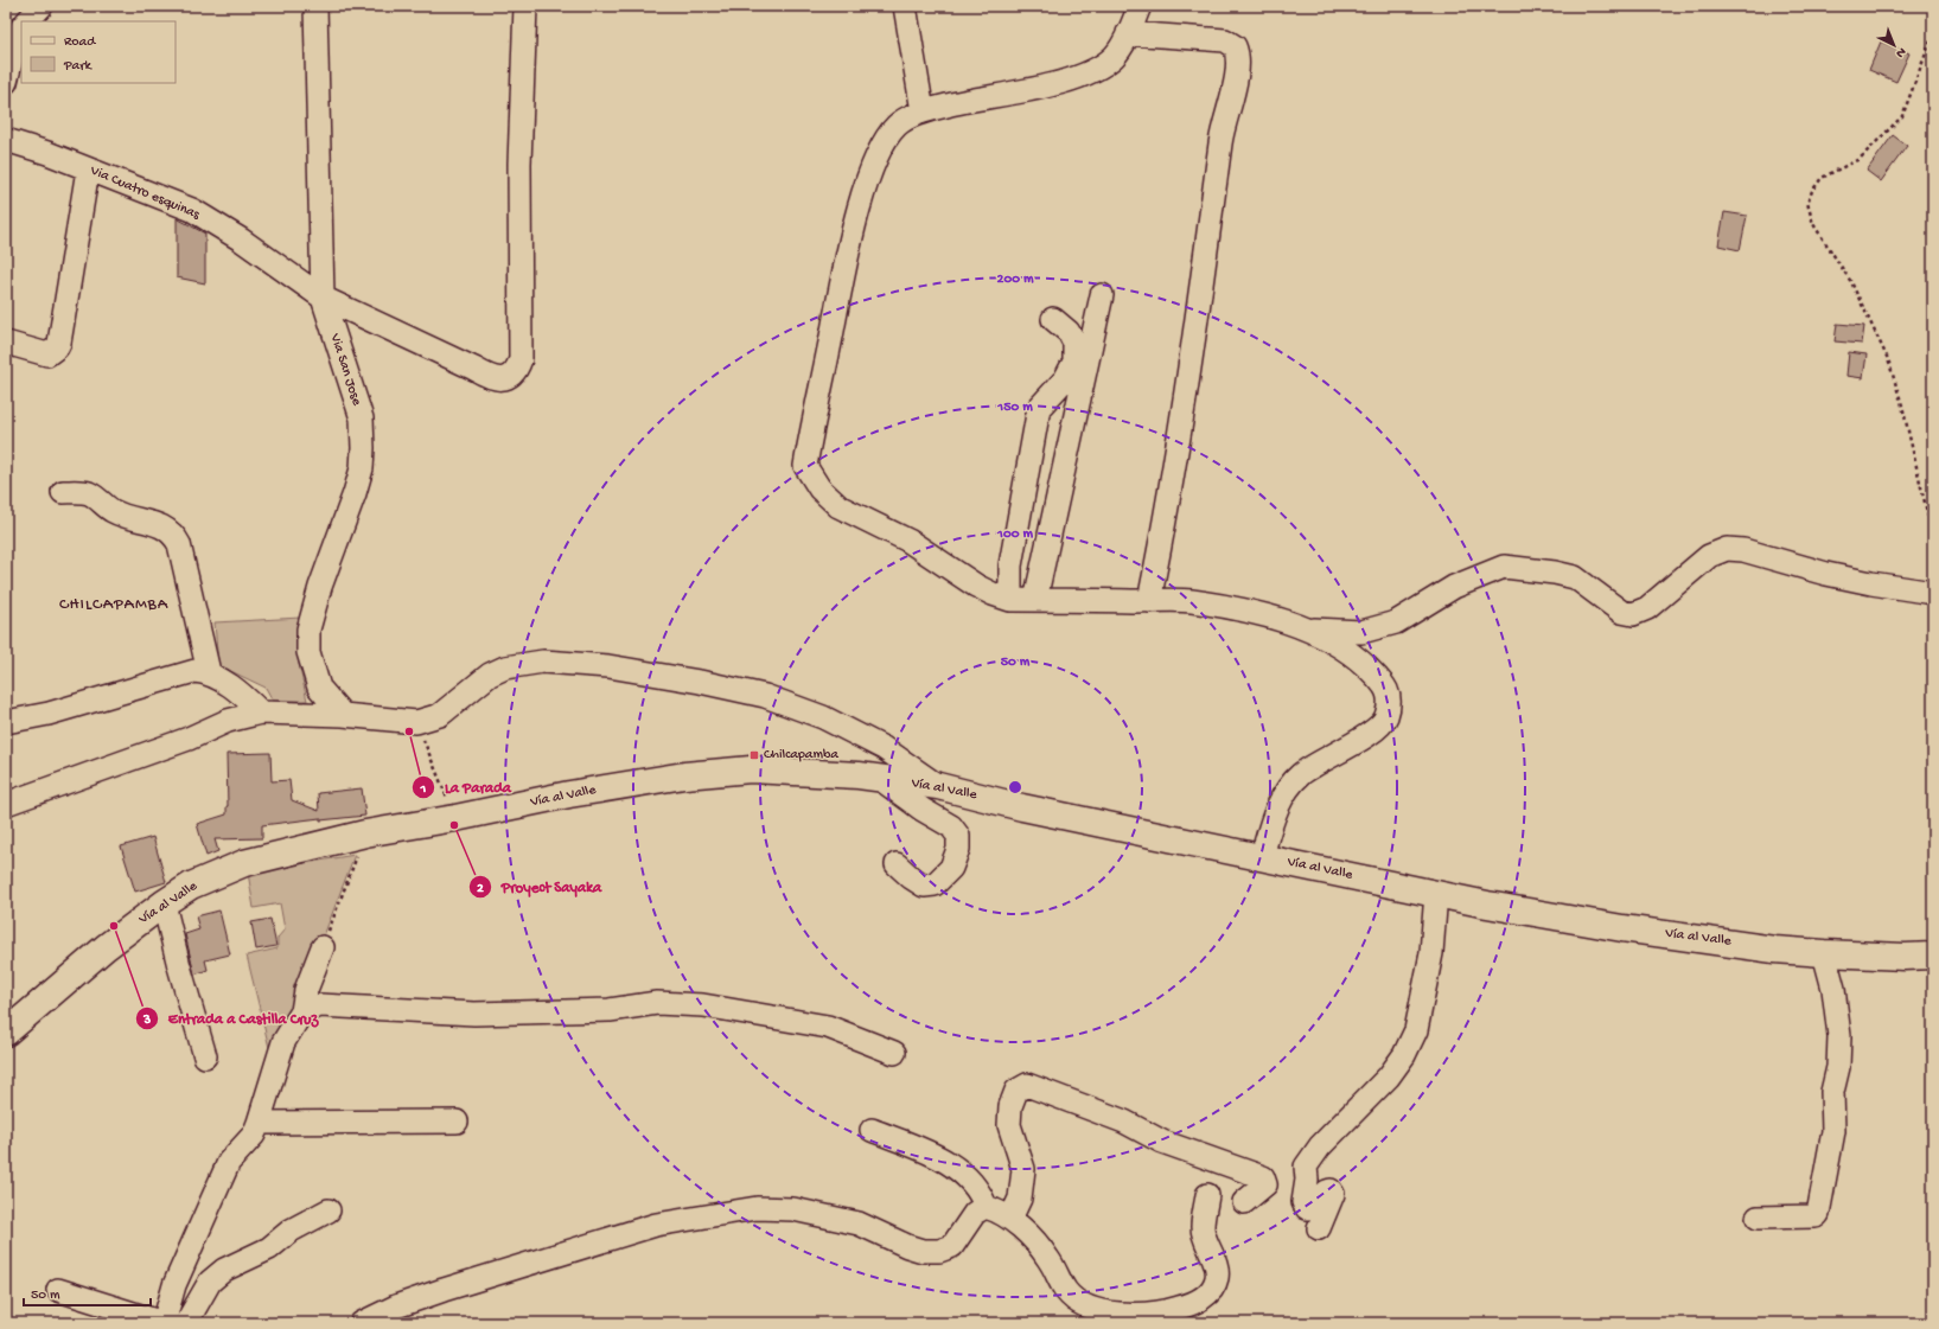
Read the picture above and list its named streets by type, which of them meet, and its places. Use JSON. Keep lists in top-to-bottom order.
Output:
{
  "streets": {
    "main road": ["Vía al Valle"],
    "street": ["Via Cuatro esquinas", "Via San Jose"]
  },
  "crossings": [
    ["Via Cuatro esquinas", "Via San Jose"]
  ],
  "districts": ["CHILCAPAMBA"],
  "places": {
    "other": ["La Parada", "Proyect Sayaka", "Entrada a Castilla Cruz"],
    "transit": ["Chilcapamba"]
  },
  "legend": ["Road", "Park"],
  "scale_bar": "50 m",
  "north": "bottom right",
  "rings": [
    "200 m",
    "150 m",
    "100 m",
    "50 m"
  ]
}
